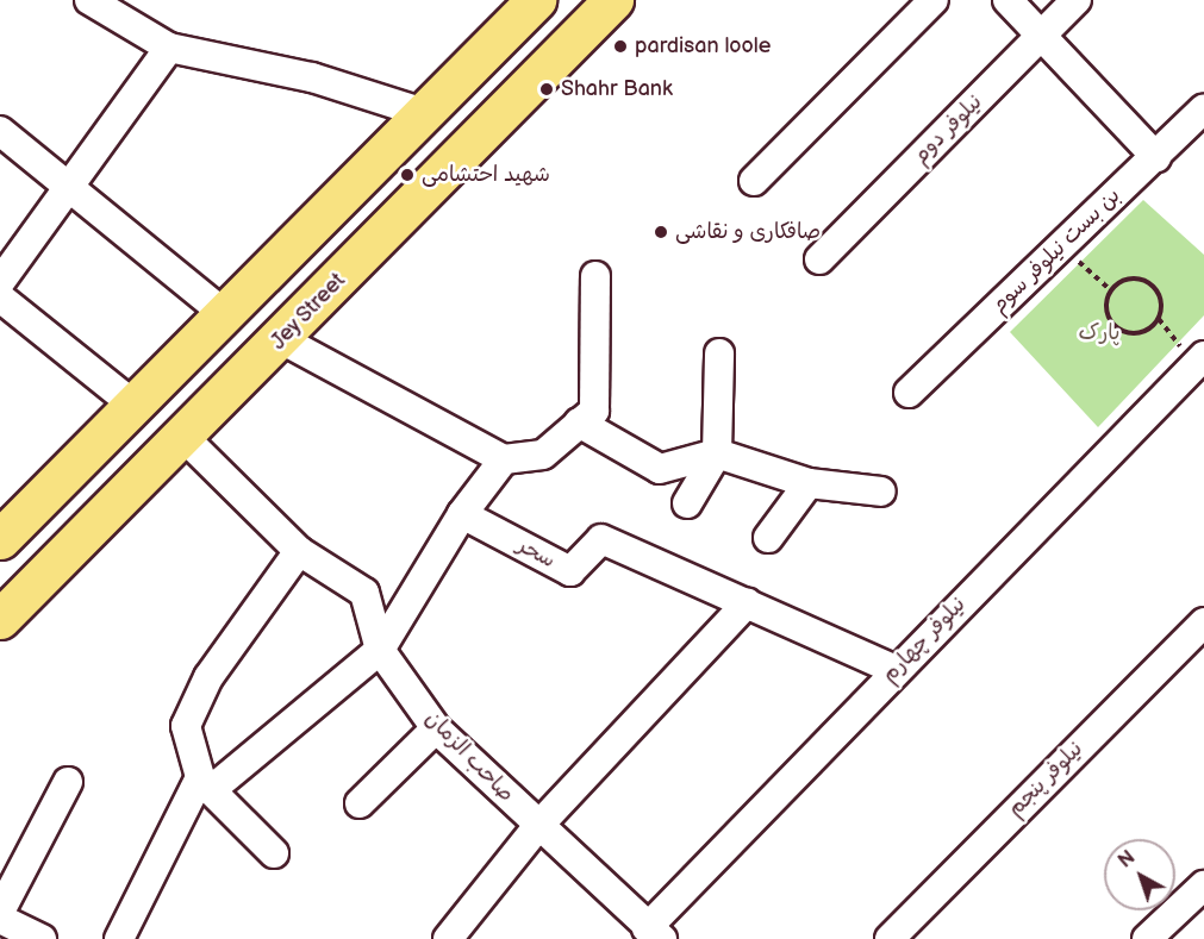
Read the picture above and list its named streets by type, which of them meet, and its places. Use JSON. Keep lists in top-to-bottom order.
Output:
{
  "streets": {
    "main road": ["Jey Street"],
    "street": [
      "نیلوفر دوم",
      "بن بست نیلوفر سوم",
      "سحر",
      "نیلوفر چهارم",
      "صاحب الزمان",
      "نیلوفر پنجم"
    ]
  },
  "crossings": [
    ["Jey Street", "صاحب الزمان"],
    ["سحر", "نیلوفر چهارم"],
    ["نیلوفر چهارم", "صاحب الزمان"]
  ],
  "parks": ["پارک"],
  "places": [
    "pardisan loole",
    "Shahr Bank",
    "شهید احتشامی",
    "صافکاری و نقاشی"
  ],
  "north": "top left"
}
